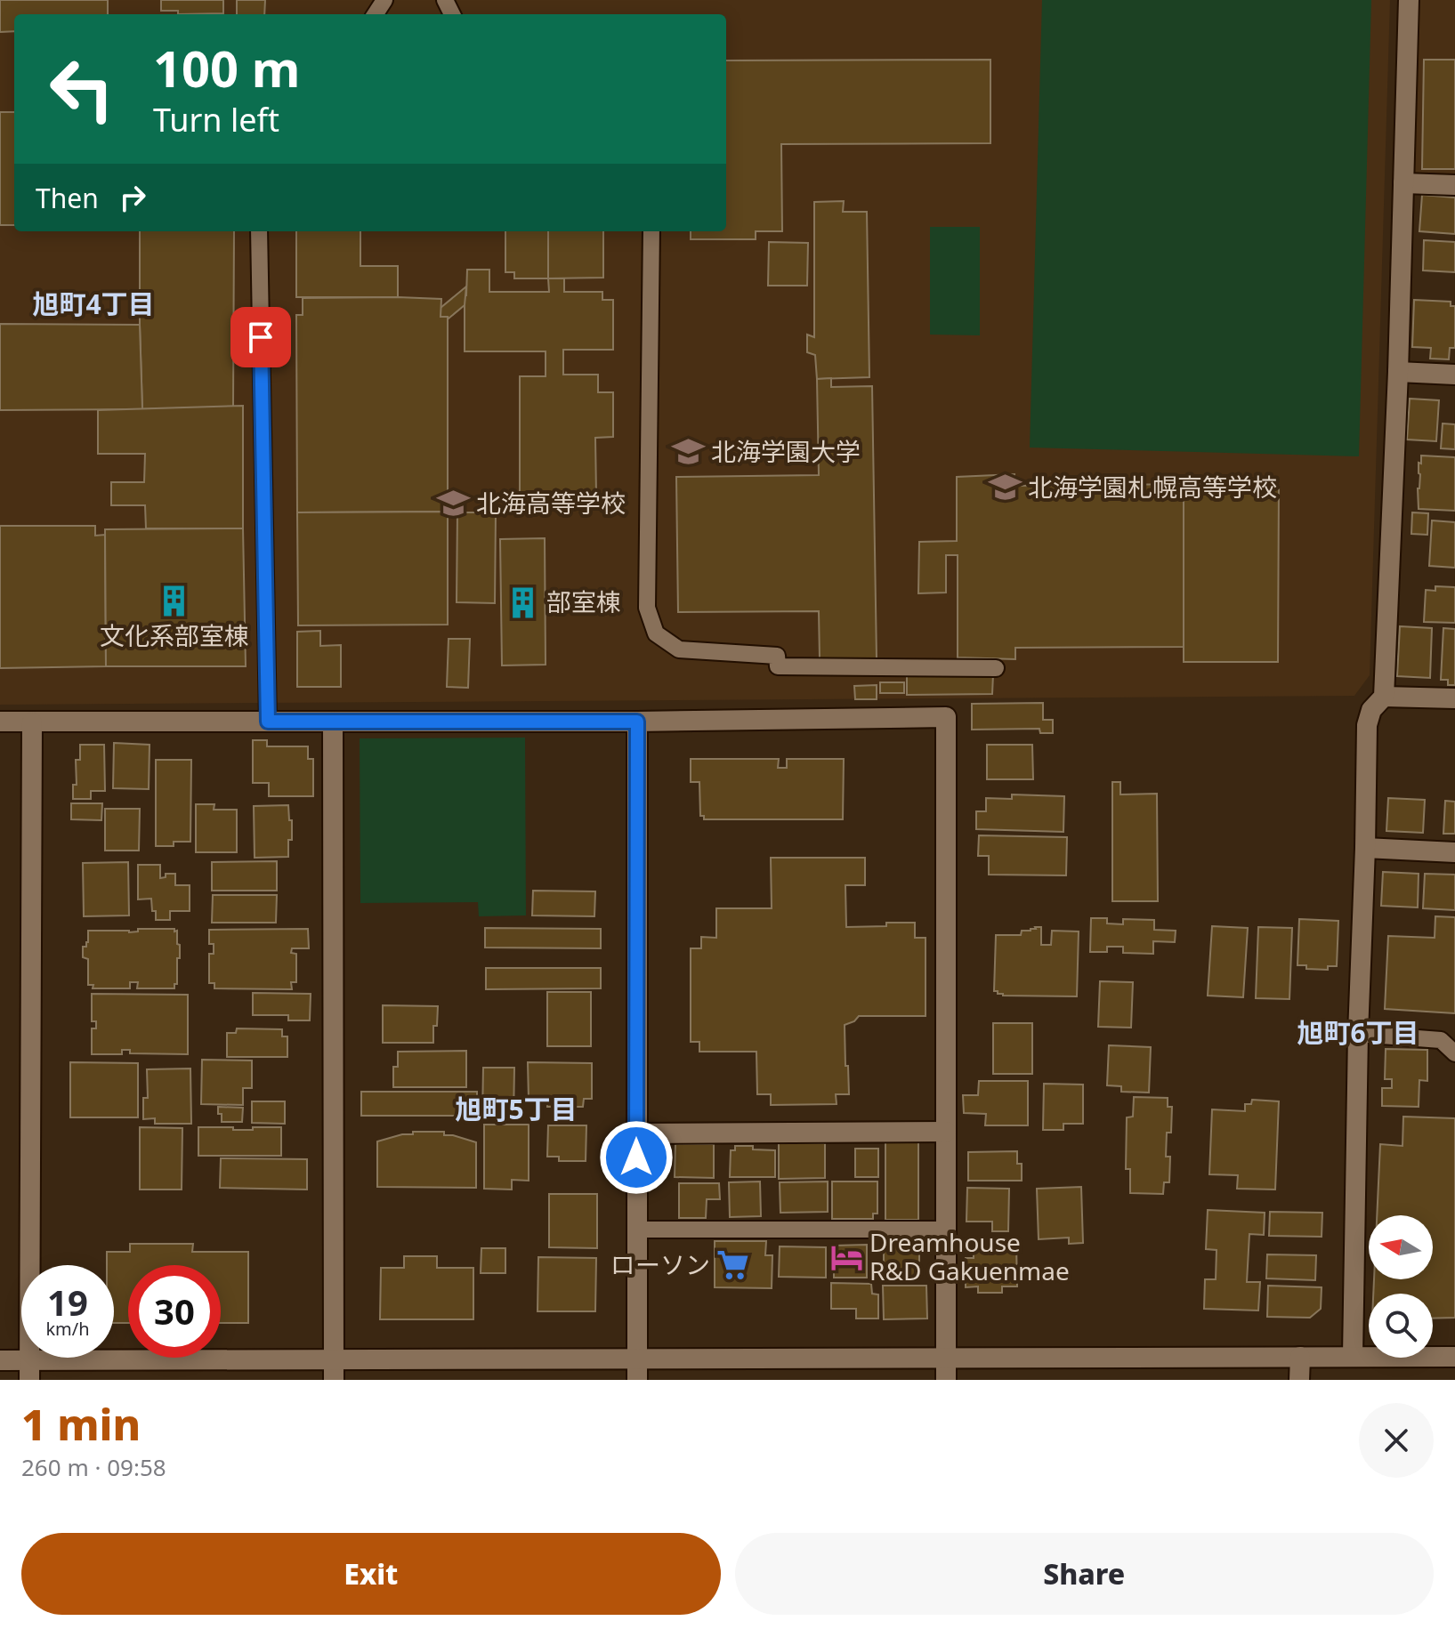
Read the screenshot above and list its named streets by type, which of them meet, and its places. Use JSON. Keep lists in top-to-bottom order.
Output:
{
  "districts": ["旭町4丁目", "旭町6丁目", "旭町5丁目"],
  "places": {
    "school or university": ["北海学園大学", "北海学園札幌高等学校", "北海高等学校"],
    "building": ["文化系部室棟", "部室棟"],
    "hotel": ["Dreamhouse R&D Gakuenmae"],
    "supermarket": ["ローソン"]
  },
  "north": "left",
  "page": {
    "turn": ["100 m", "Turn left"],
    "then": "Then",
    "speed": "19 km/h",
    "limit": "30",
    "heading": ["1 min", "260 m · 09:58"],
    "buttons": ["Exit", "Share"]
  }
}
